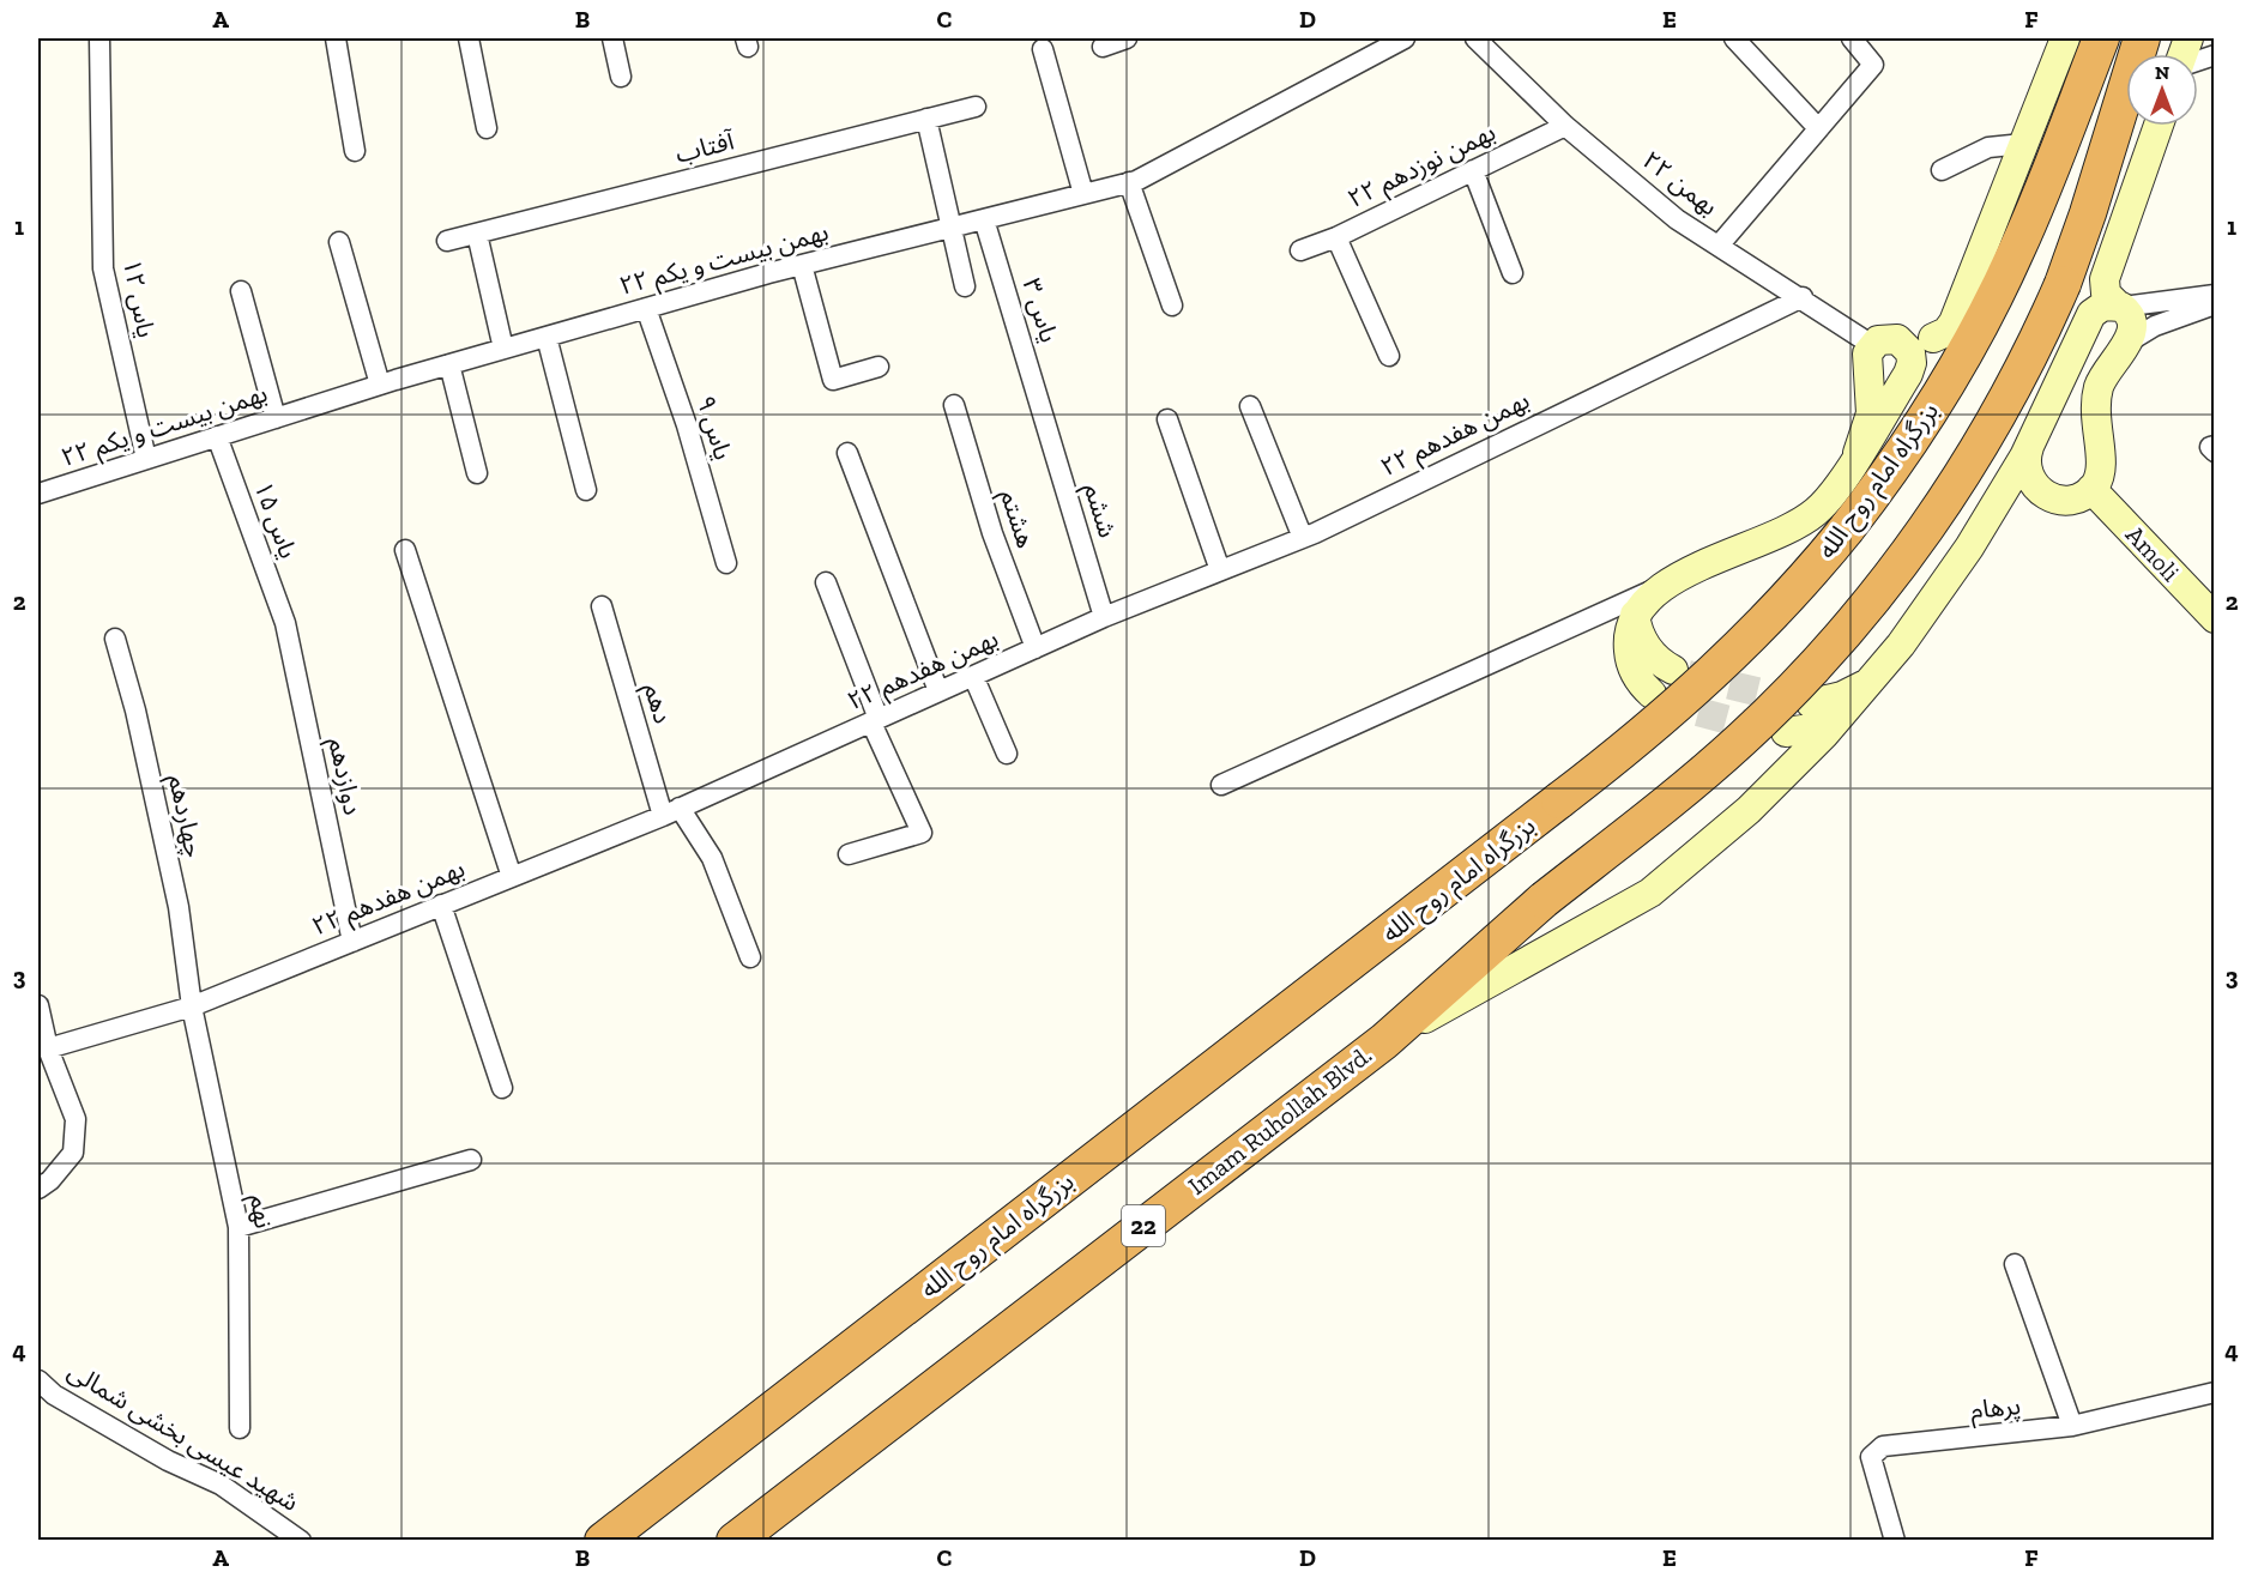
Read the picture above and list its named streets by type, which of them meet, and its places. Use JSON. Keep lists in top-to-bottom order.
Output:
{
  "streets": {
    "highway": ["بزرگراه امام روح الله", "Imam Ruhollah Blvd.", "22"],
    "main road": ["Amoli"],
    "street": [
      "آفتاب",
      "۲۲ بهمن نوزدهم",
      "۲۲ بهمن",
      "۲۲ بهمن بیست و یکم",
      "یاس ۱۲",
      "یاس ۳",
      "یاس ۹",
      "۲۲ بهمن هفدهم",
      "ششم",
      "هشتم",
      "یاس ۱۵",
      "دهم",
      "دوازدهم",
      "چهاردهم",
      "نهم",
      "پرهام",
      "شهید عیسی بخشی شمالی"
    ]
  },
  "crossings": [
    ["۲۲ بهمن نوزدهم", "۲۲ بهمن"],
    ["۲۲ بهمن", "۲۲ بهمن هفدهم"],
    ["۲۲ بهمن بیست و یکم", "یاس ۱۲"],
    ["۲۲ بهمن بیست و یکم", "یاس ۳"],
    ["۲۲ بهمن بیست و یکم", "یاس ۹"],
    ["۲۲ بهمن بیست و یکم", "یاس ۱۵"],
    ["یاس ۳", "ششم"],
    ["۲۲ بهمن هفدهم", "ششم"],
    ["۲۲ بهمن هفدهم", "هشتم"],
    ["۲۲ بهمن هفدهم", "دهم"],
    ["۲۲ بهمن هفدهم", "دوازدهم"],
    ["۲۲ بهمن هفدهم", "چهاردهم"],
    ["۲۲ بهمن هفدهم", "نهم"],
    ["یاس ۱۵", "دوازدهم"],
    ["چهاردهم", "نهم"]
  ],
  "north": "top",
  "grid": {
    "columns": [
      "A",
      "B",
      "C",
      "D",
      "E",
      "F"
    ],
    "rows": [
      "1",
      "2",
      "3",
      "4"
    ]
  }
}
